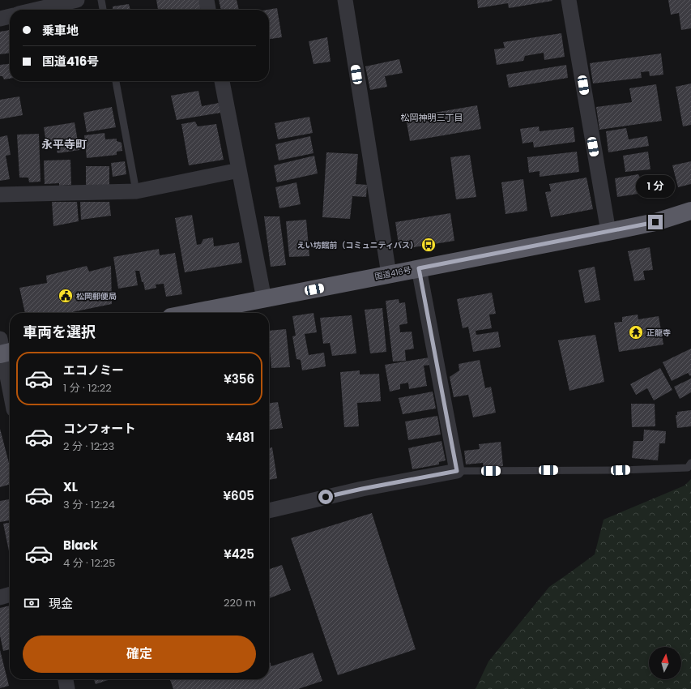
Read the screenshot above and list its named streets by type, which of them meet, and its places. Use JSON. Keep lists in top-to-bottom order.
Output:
{
  "streets": {
    "highway": ["国道416号"]
  },
  "districts": ["松岡神明三丁目", "永平寺町"],
  "places": {
    "bus stop": ["えい坊館前（コミュニティバス）"],
    "public building": ["松岡郵便局"],
    "temple": ["正龍寺"]
  },
  "north": "top",
  "page": {
    "banner": ["乗車地", "国道416号"],
    "bubble": "1 分",
    "heading": "車両を選択",
    "list": [
      {
        "name": "エコノミー",
        "note": "1 分 · 12:22",
        "value": "¥356"
      },
      {
        "name": "コンフォート",
        "note": "2 分 · 12:23",
        "value": "¥481"
      },
      {
        "name": "XL",
        "note": "3 分 · 12:24",
        "value": "¥605"
      },
      {
        "name": "Black",
        "note": "4 分 · 12:25",
        "value": "¥425"
      }
    ],
    "pay": ["現金", "220 m"],
    "buttons": "確定"
  }
}
